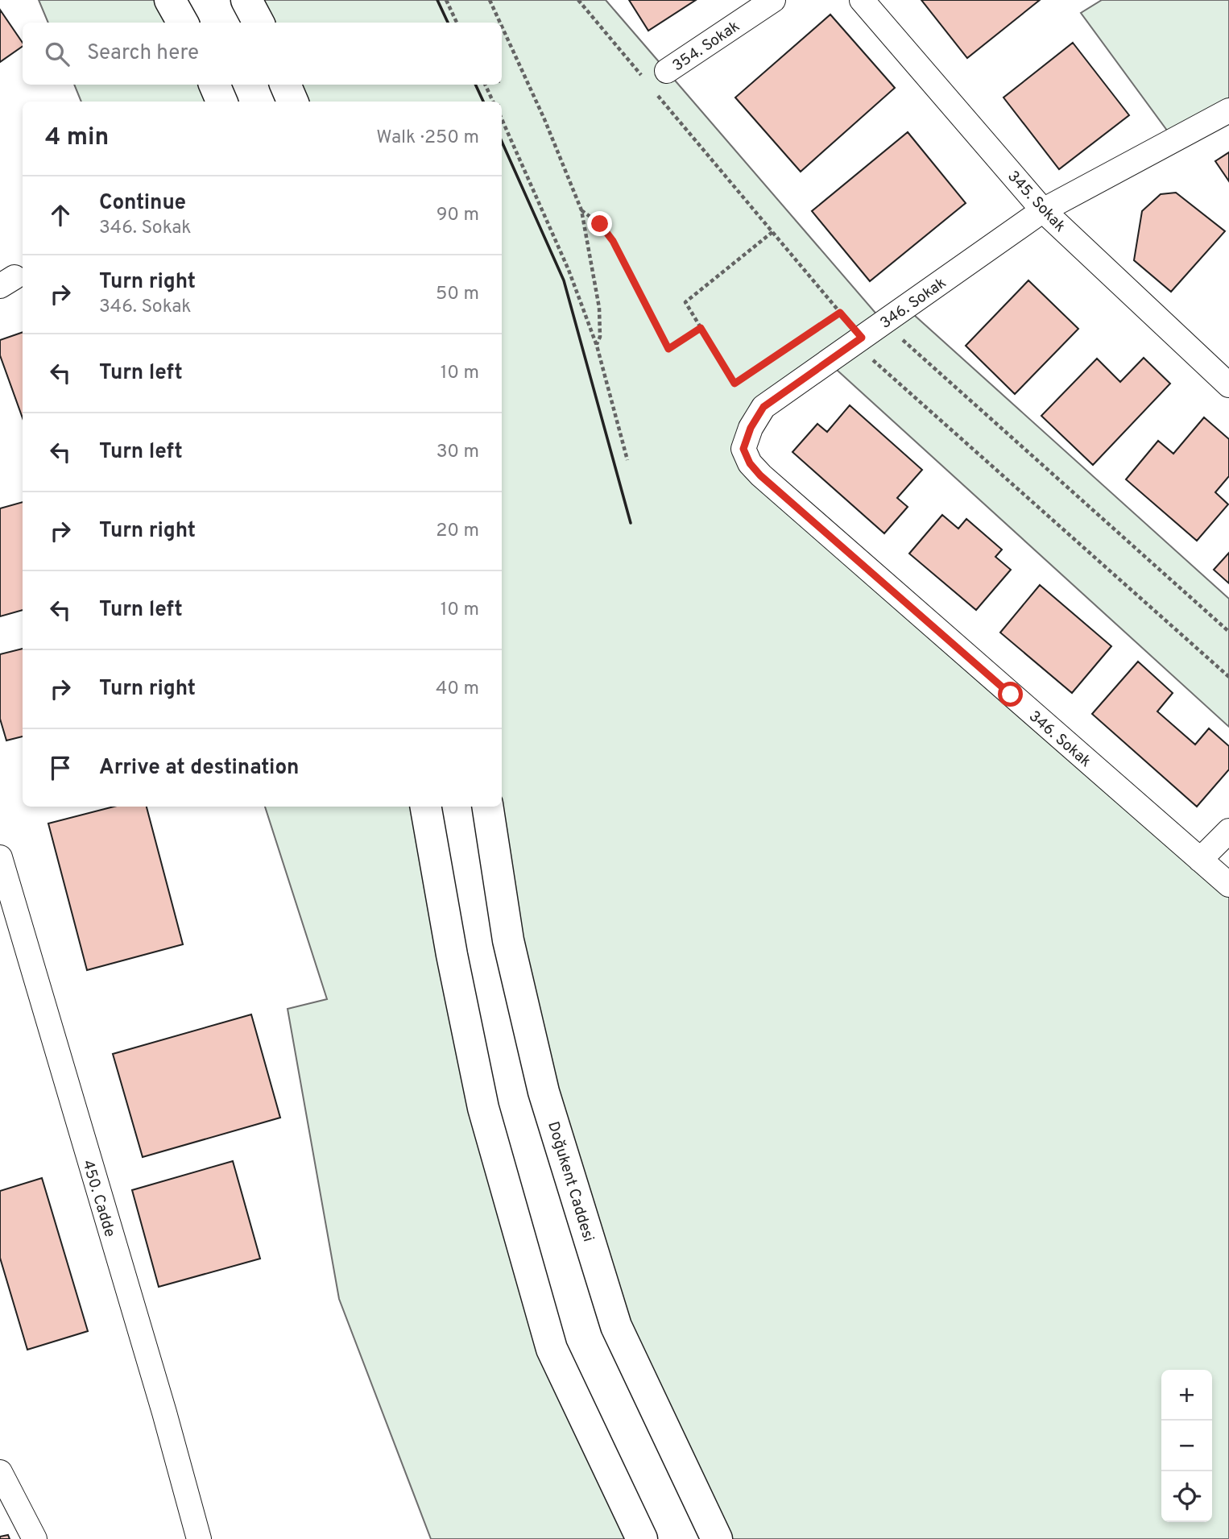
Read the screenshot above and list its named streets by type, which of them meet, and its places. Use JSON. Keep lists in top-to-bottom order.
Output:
{
  "streets": {
    "main road": ["Doğukent Caddesi"],
    "street": [
      "354. Sokak",
      "345. Sokak",
      "346. Sokak",
      "450. Cadde"
    ]
  },
  "crossings": [
    ["345. Sokak", "346. Sokak"]
  ],
  "page": {
    "search": "Search here",
    "heading": ["4 min", "Walk · 250 m"],
    "list": [
      ["Continue", "346. Sokak", "90 m"],
      ["Turn right", "346. Sokak", "50 m"],
      ["Turn left", "10 m"],
      ["Turn left", "30 m"],
      ["Turn right", "20 m"],
      ["Turn left", "10 m"],
      ["Turn right", "40 m"],
      "Arrive at destination"
    ],
    "map_buttons": ["+", "−"]
  }
}
